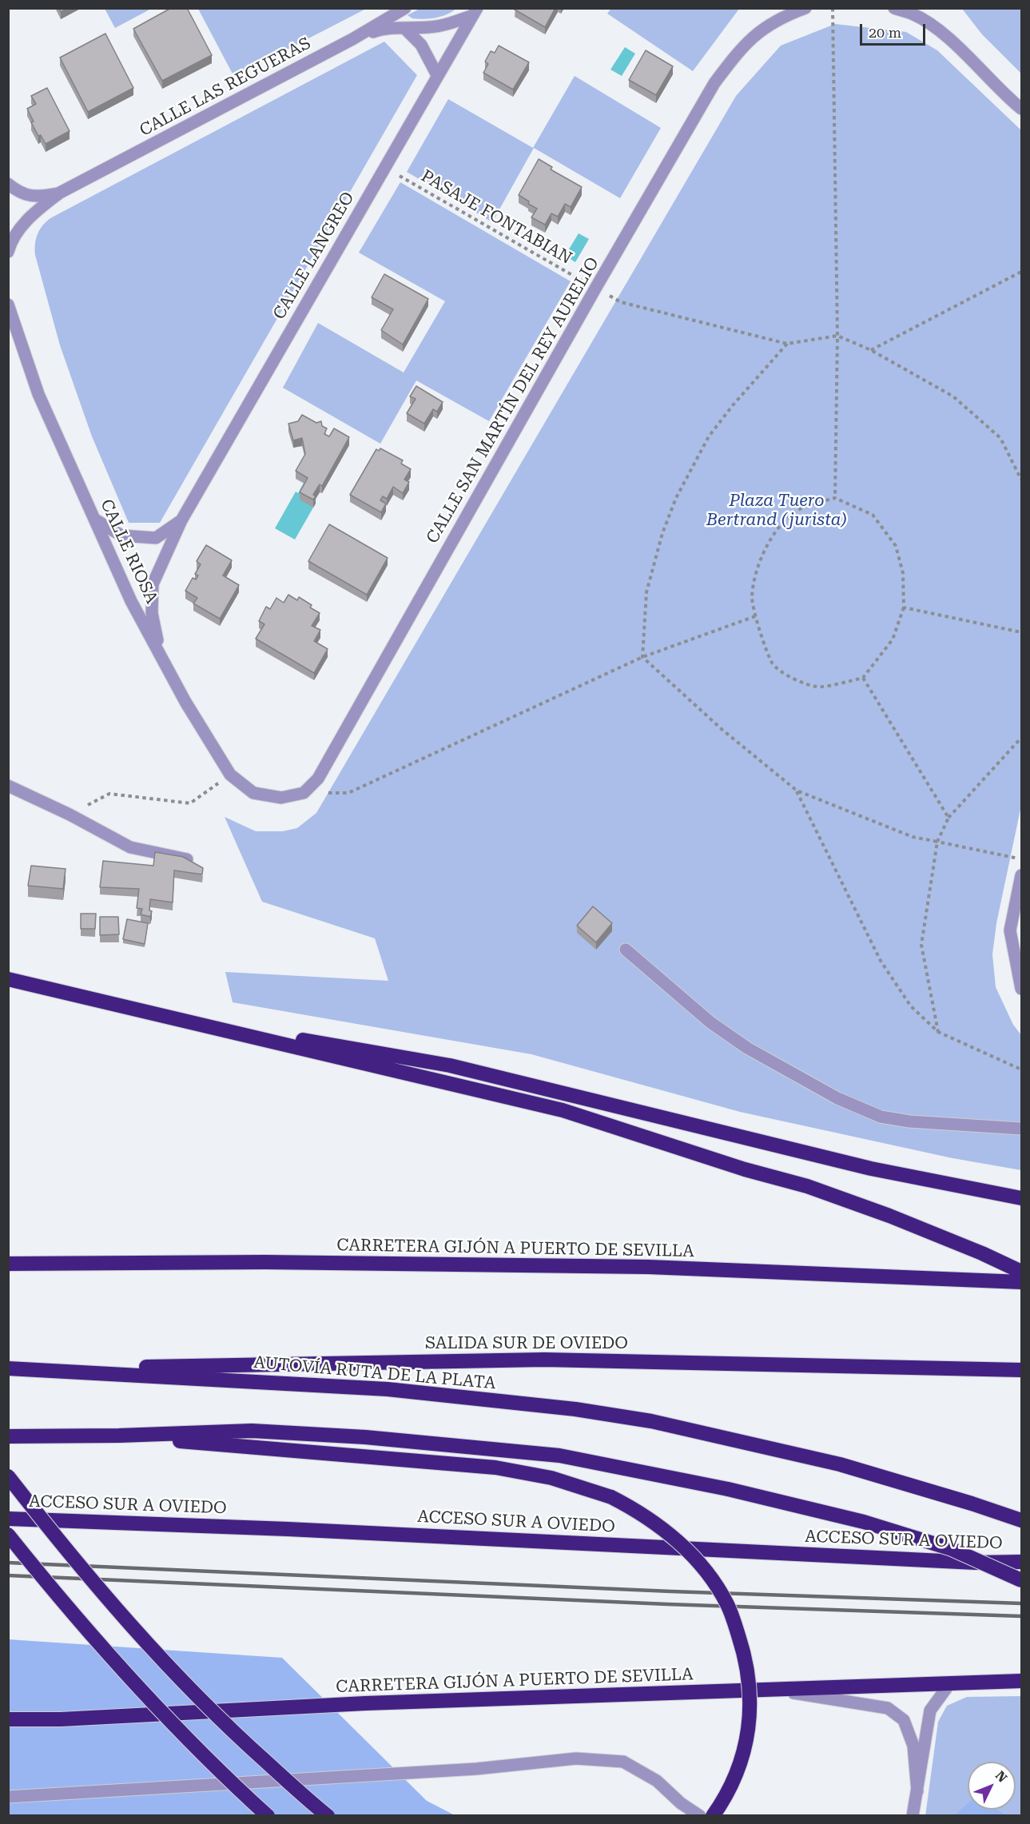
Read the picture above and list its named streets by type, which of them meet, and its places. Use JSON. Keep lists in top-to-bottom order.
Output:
{
  "streets": {
    "highway": [
      "CARRETERA GIJÓN A PUERTO DE SEVILLA",
      "SALIDA SUR DE OVIEDO",
      "AUTOVÍA RUTA DE LA PLATA",
      "ACCESO SUR A OVIEDO"
    ],
    "street": [
      "CALLE LAS REGUERAS",
      "CALLE LANGREO",
      "CALLE SAN MARTÍN DEL REY AURELIO",
      "CALLE RIOSA"
    ],
    "path": ["PASAJE FONTABIAN"]
  },
  "crossings": [
    ["PASAJE FONTABIAN", "CALLE LANGREO"],
    ["PASAJE FONTABIAN", "CALLE SAN MARTÍN DEL REY AURELIO"],
    ["CALLE LANGREO", "CALLE RIOSA"],
    ["CALLE SAN MARTÍN DEL REY AURELIO", "CALLE RIOSA"],
    ["SALIDA SUR DE OVIEDO", "AUTOVÍA RUTA DE LA PLATA"]
  ],
  "parks": ["Plaza Tuero Bertrand (jurista)"],
  "scale_bar": "20 m",
  "north": "top right"
}
